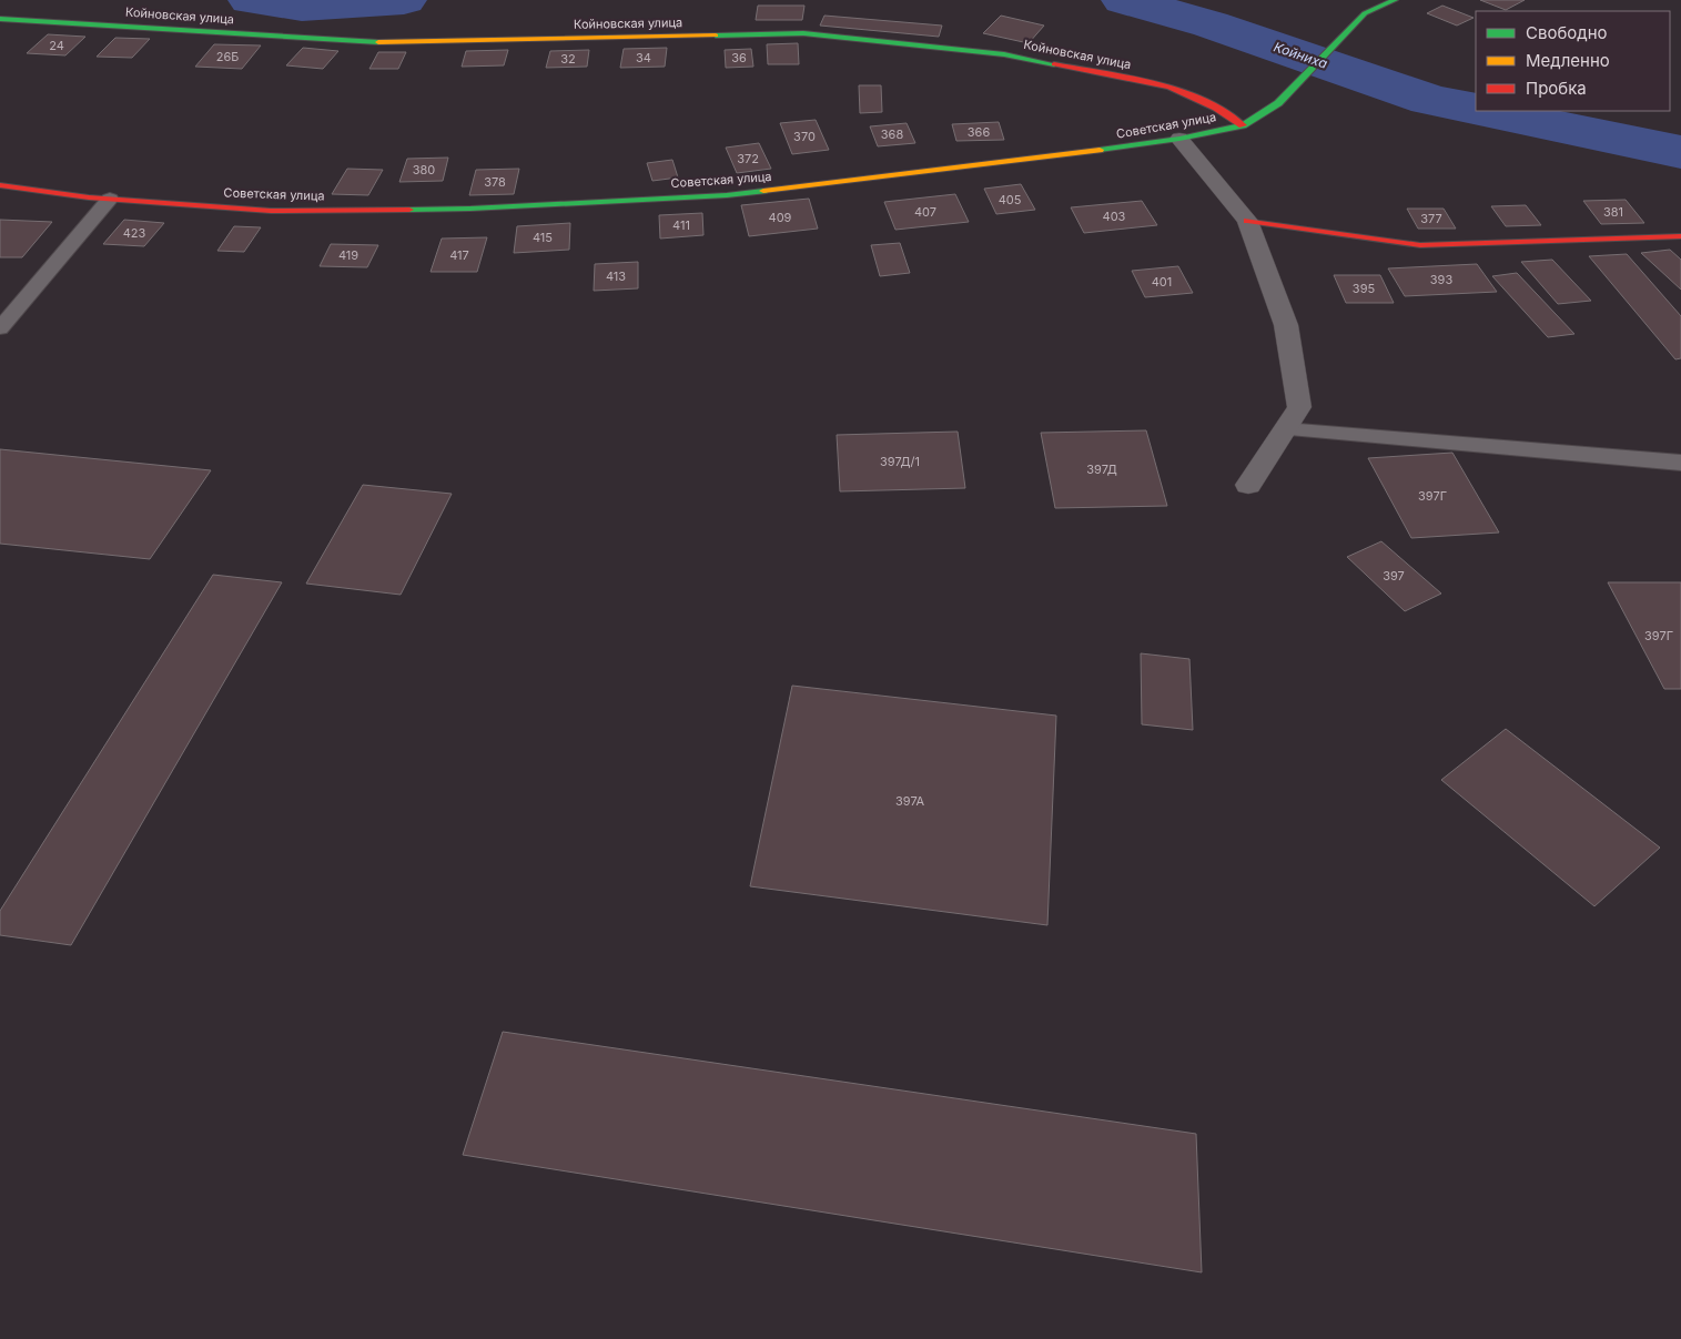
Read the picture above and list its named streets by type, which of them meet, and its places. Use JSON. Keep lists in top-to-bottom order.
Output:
{
  "streets": {
    "street": ["Койновская улица", "Советская улица"]
  },
  "crossings": [
    ["Койновская улица", "Советская улица"]
  ],
  "water": ["Койниха"],
  "house_numbers": [
    "24",
    "26Б",
    "34",
    "36",
    "32",
    "366",
    "368",
    "370",
    "372",
    "380",
    "378",
    "405",
    "407",
    "381",
    "403",
    "409",
    "377",
    "411",
    "423",
    "415",
    "419",
    "417",
    "413",
    "393",
    "401",
    "395",
    "397Д/1",
    "397Д",
    "397Г",
    "397",
    "397Г",
    "397А"
  ],
  "legend": ["Свободно", "Медленно", "Пробка"]
}
